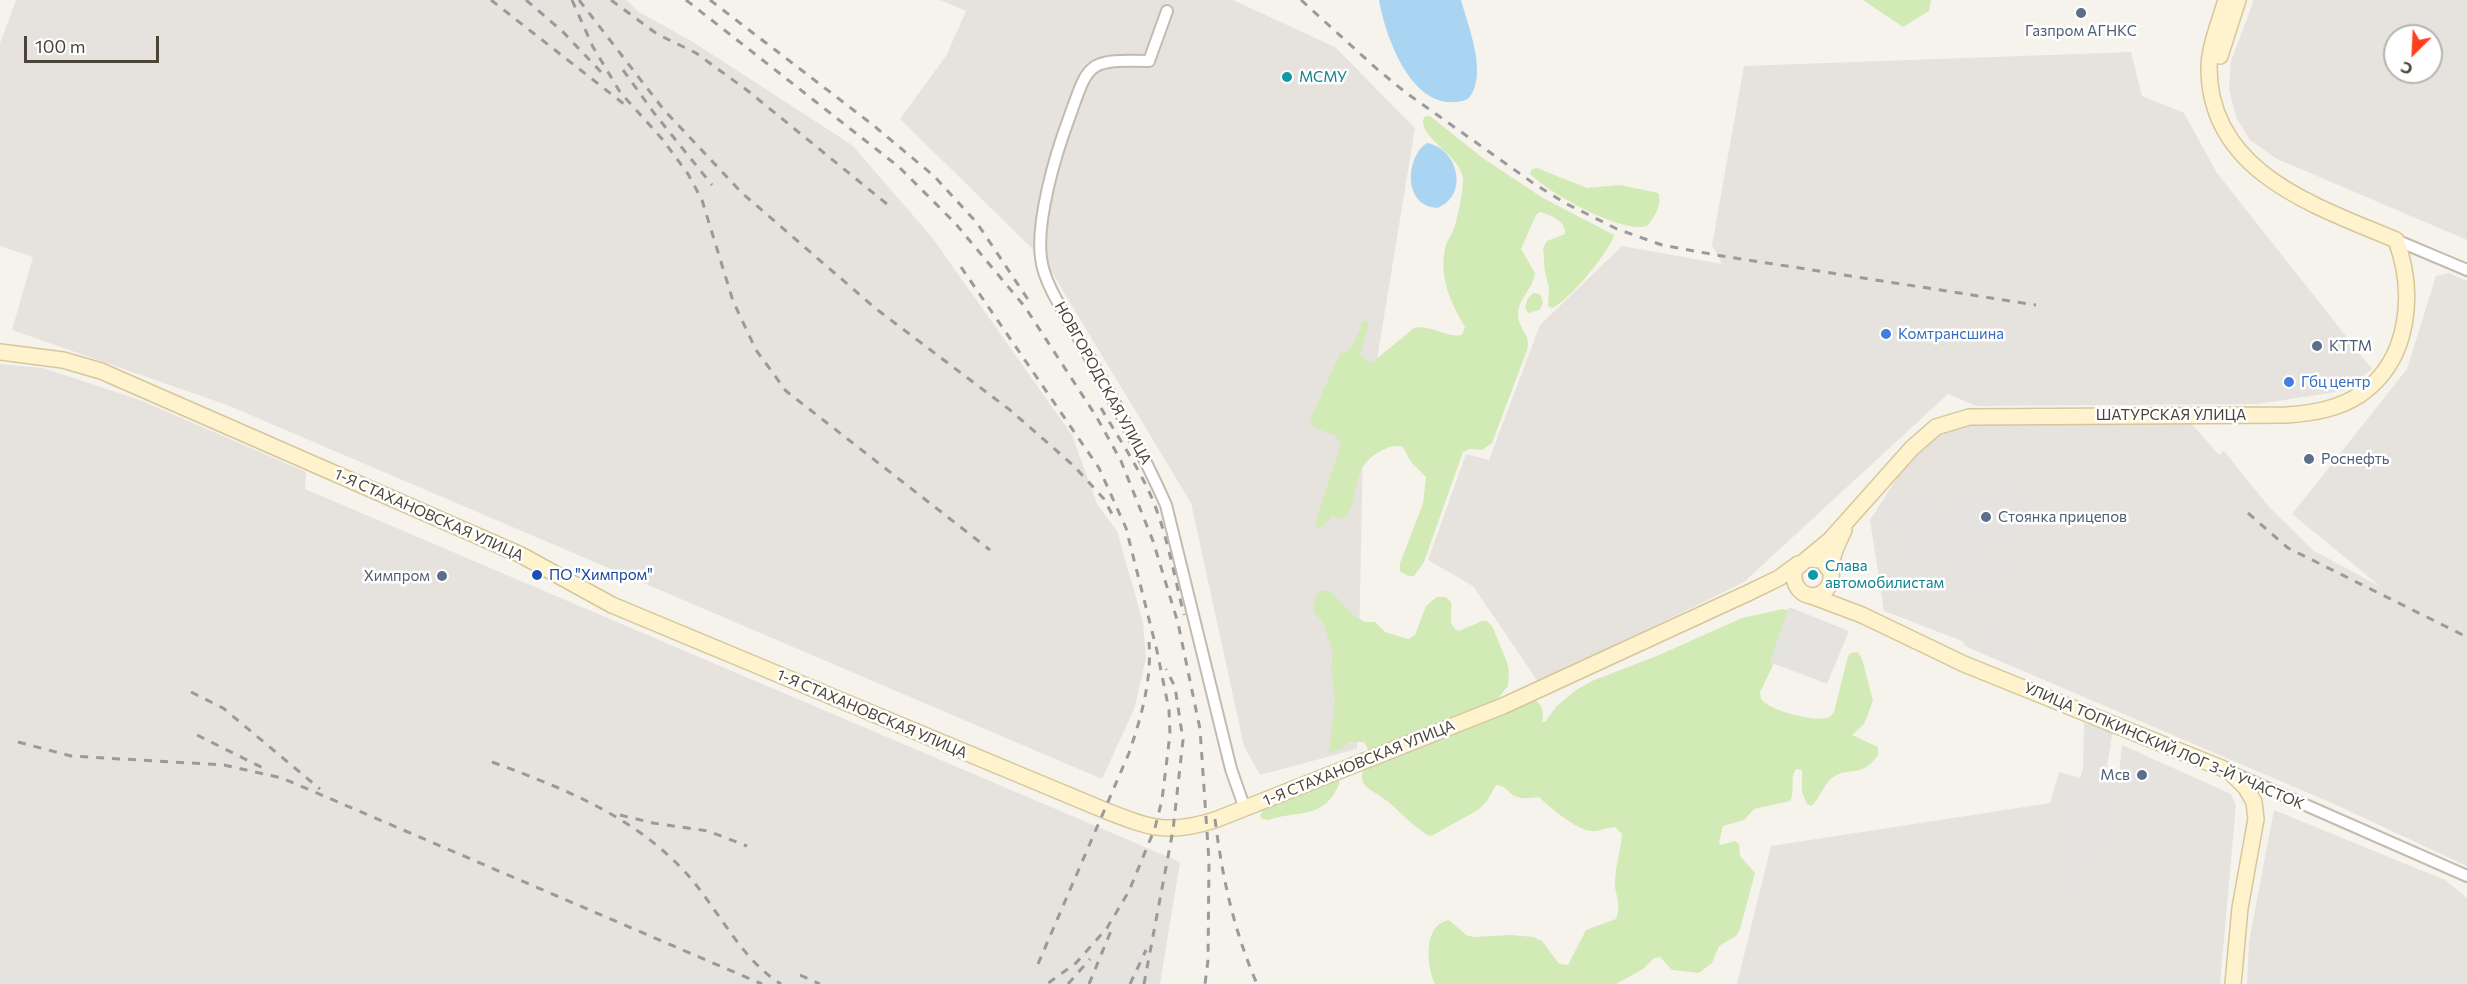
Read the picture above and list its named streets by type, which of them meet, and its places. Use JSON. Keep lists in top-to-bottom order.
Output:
{
  "streets": {
    "main road": ["ШАТУРСКАЯ УЛИЦА", "1-Я СТАХАНОВСКАЯ УЛИЦА", "УЛИЦА ТОПКИНСКИЙ ЛОГ 3-Й УЧАСТОК"],
    "street": ["НОВГОРОДСКАЯ УЛИЦА"]
  },
  "crossings": [
    ["НОВГОРОДСКАЯ УЛИЦА", "1-Я СТАХАНОВСКАЯ УЛИЦА"],
    ["ШАТУРСКАЯ УЛИЦА", "1-Я СТАХАНОВСКАЯ УЛИЦА"]
  ],
  "places": [
    "Газпром АГНКС",
    "МСМУ",
    "Комтрансшина",
    "КТТМ",
    "Гбц центр",
    "Роснефть",
    "Стоянка прицепов",
    "ПО \"Химпром\"",
    "Слава автомобилистам",
    "Химпром",
    "Мсв"
  ],
  "scale_bar": "100 m",
  "north": "bottom left"
}
